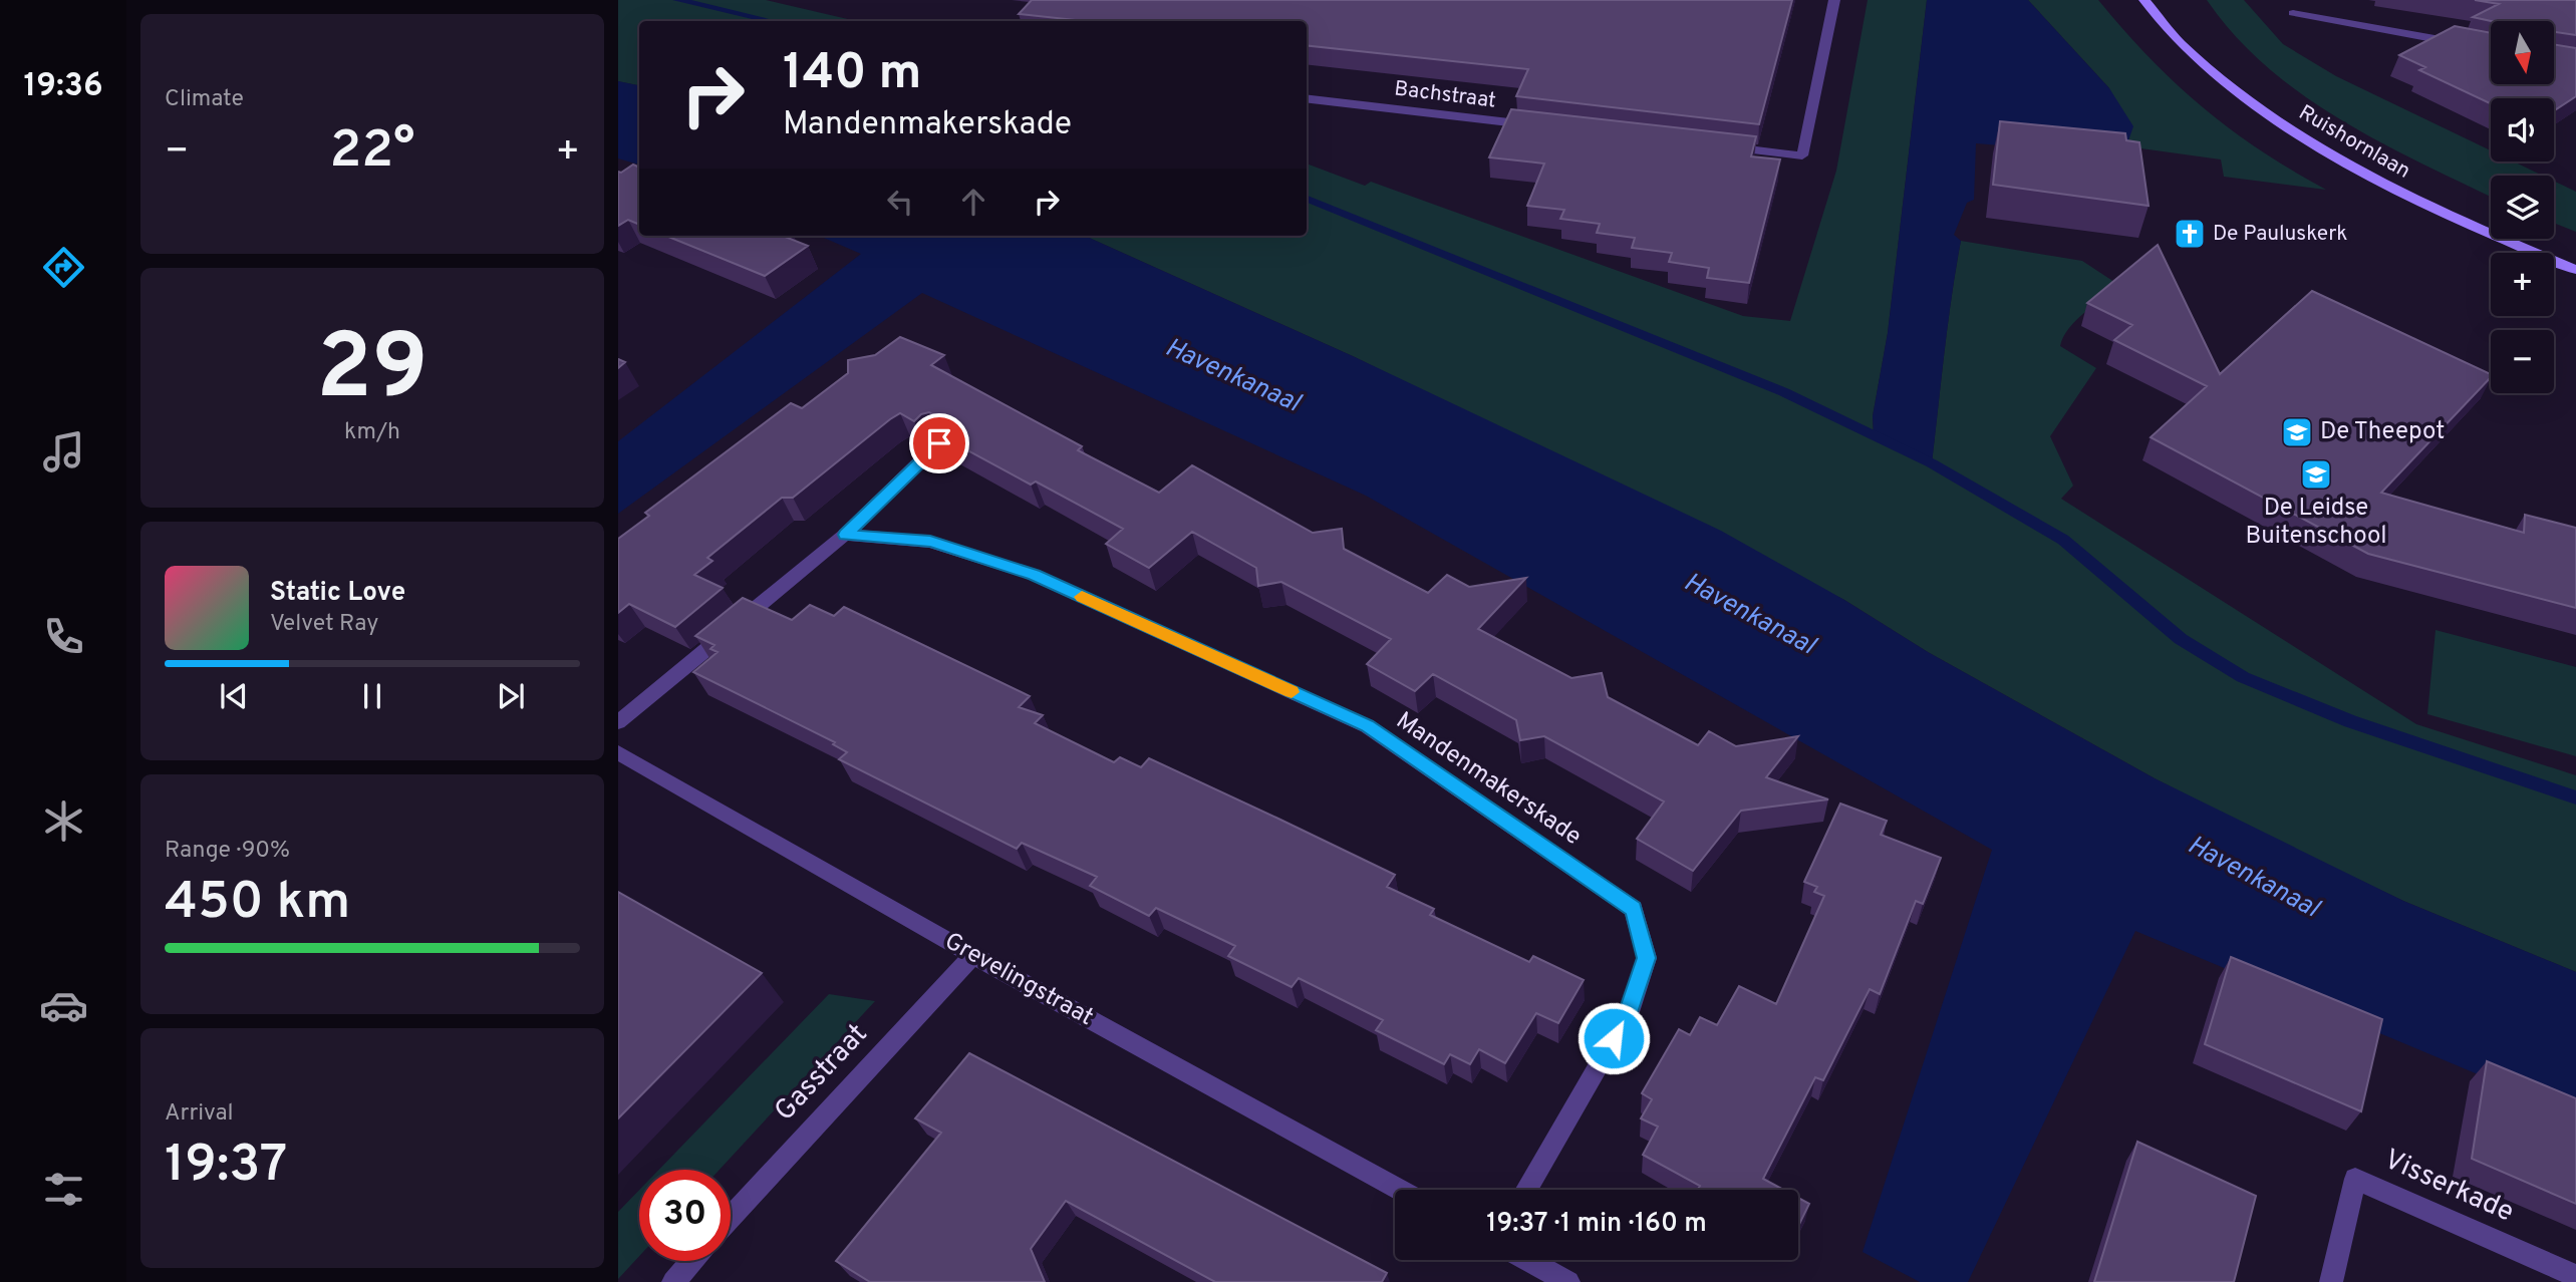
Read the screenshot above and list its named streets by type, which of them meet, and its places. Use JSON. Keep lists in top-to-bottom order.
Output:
{
  "streets": {
    "main road": ["Ruishornlaan"],
    "street": [
      "Bachstraat",
      "Mandenmakerskade",
      "Grevelingstraat",
      "Gasstraat",
      "Visserkade"
    ]
  },
  "crossings": [
    ["Grevelingstraat", "Gasstraat"]
  ],
  "water": ["Havenkanaal"],
  "places": {
    "church": ["De Pauluskerk"],
    "school or university": ["De Theepot", "De Leidse Buitenschool"]
  },
  "north": "bottom",
  "page": {
    "tabs": "19:36",
    "tile": [
      "Climate",
      ["29", "km/h"],
      ["Range · 90%", "450 km"],
      ["Arrival", "19:37"]
    ],
    "map_buttons": ["+", "−"],
    "turn": ["140 m", "Mandenmakerskade"],
    "heat": ["−", "22°", "+"],
    "song": ["Static Love", "Velvet Ray"],
    "limit": "30",
    "trip": "19:37 · 1 min · 160 m"
  }
}
